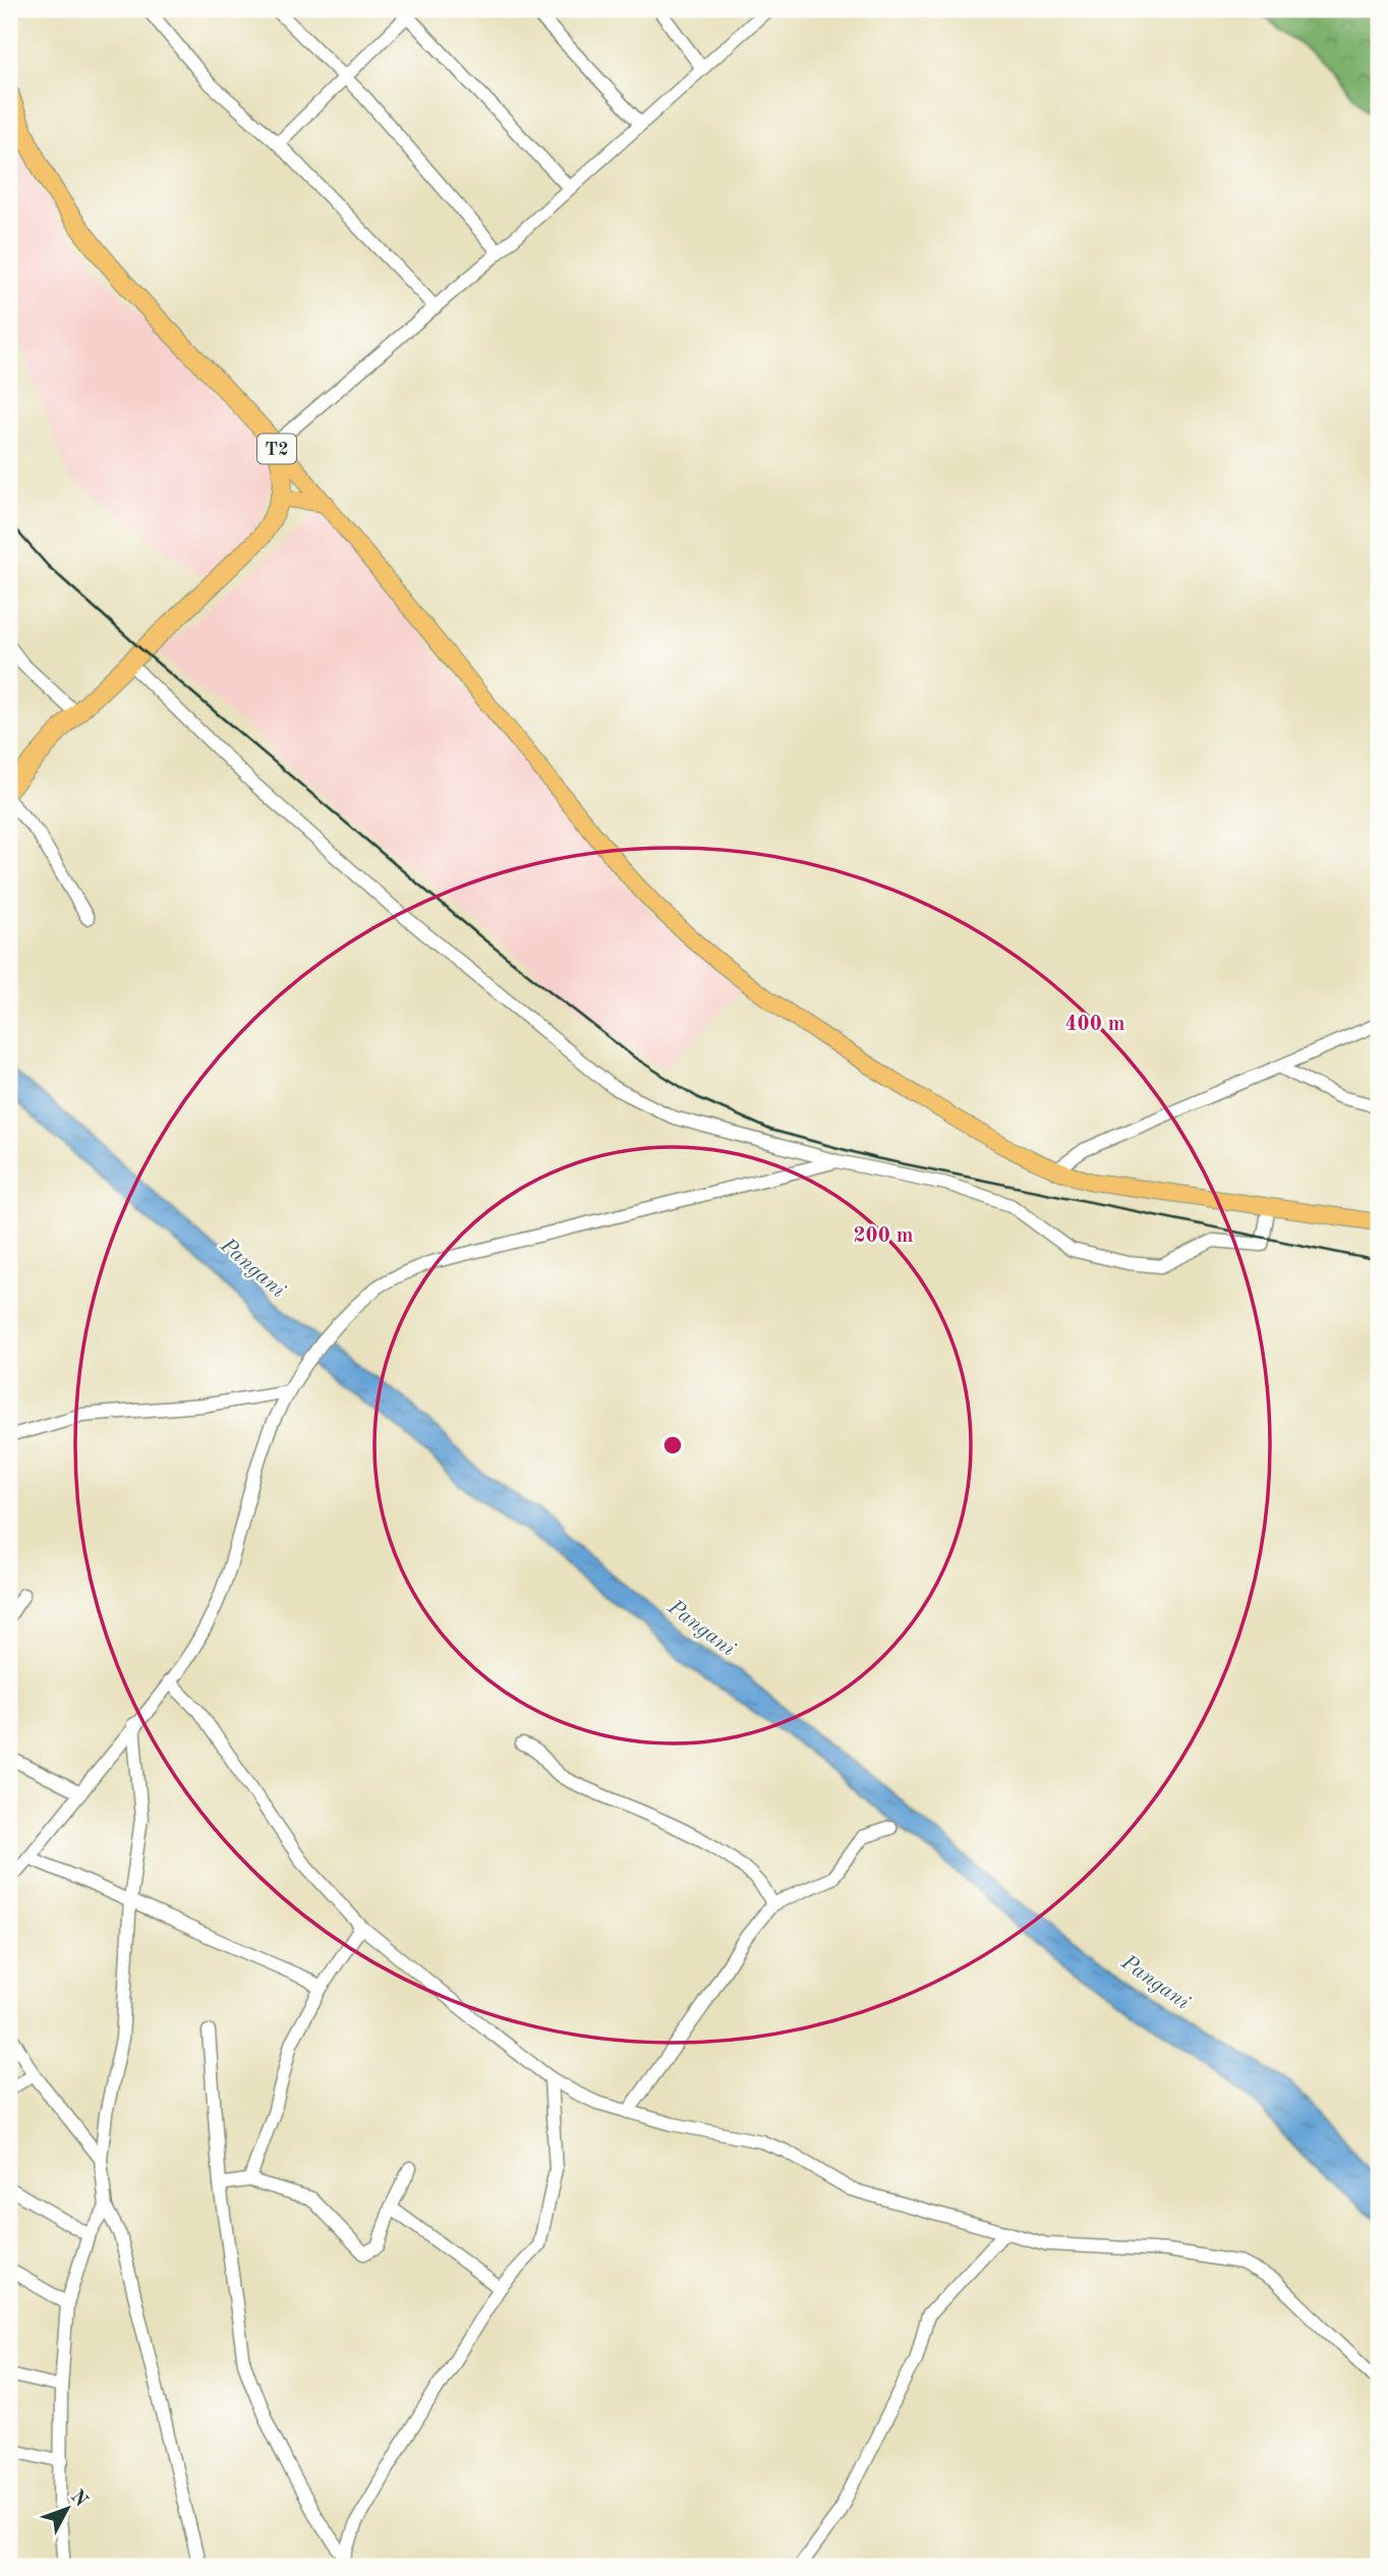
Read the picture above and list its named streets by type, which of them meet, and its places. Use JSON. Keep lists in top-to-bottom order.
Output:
{
  "streets": {
    "highway": ["T2"]
  },
  "water": ["Pangani"],
  "north": "top right",
  "rings": ["400 m", "200 m"]
}
